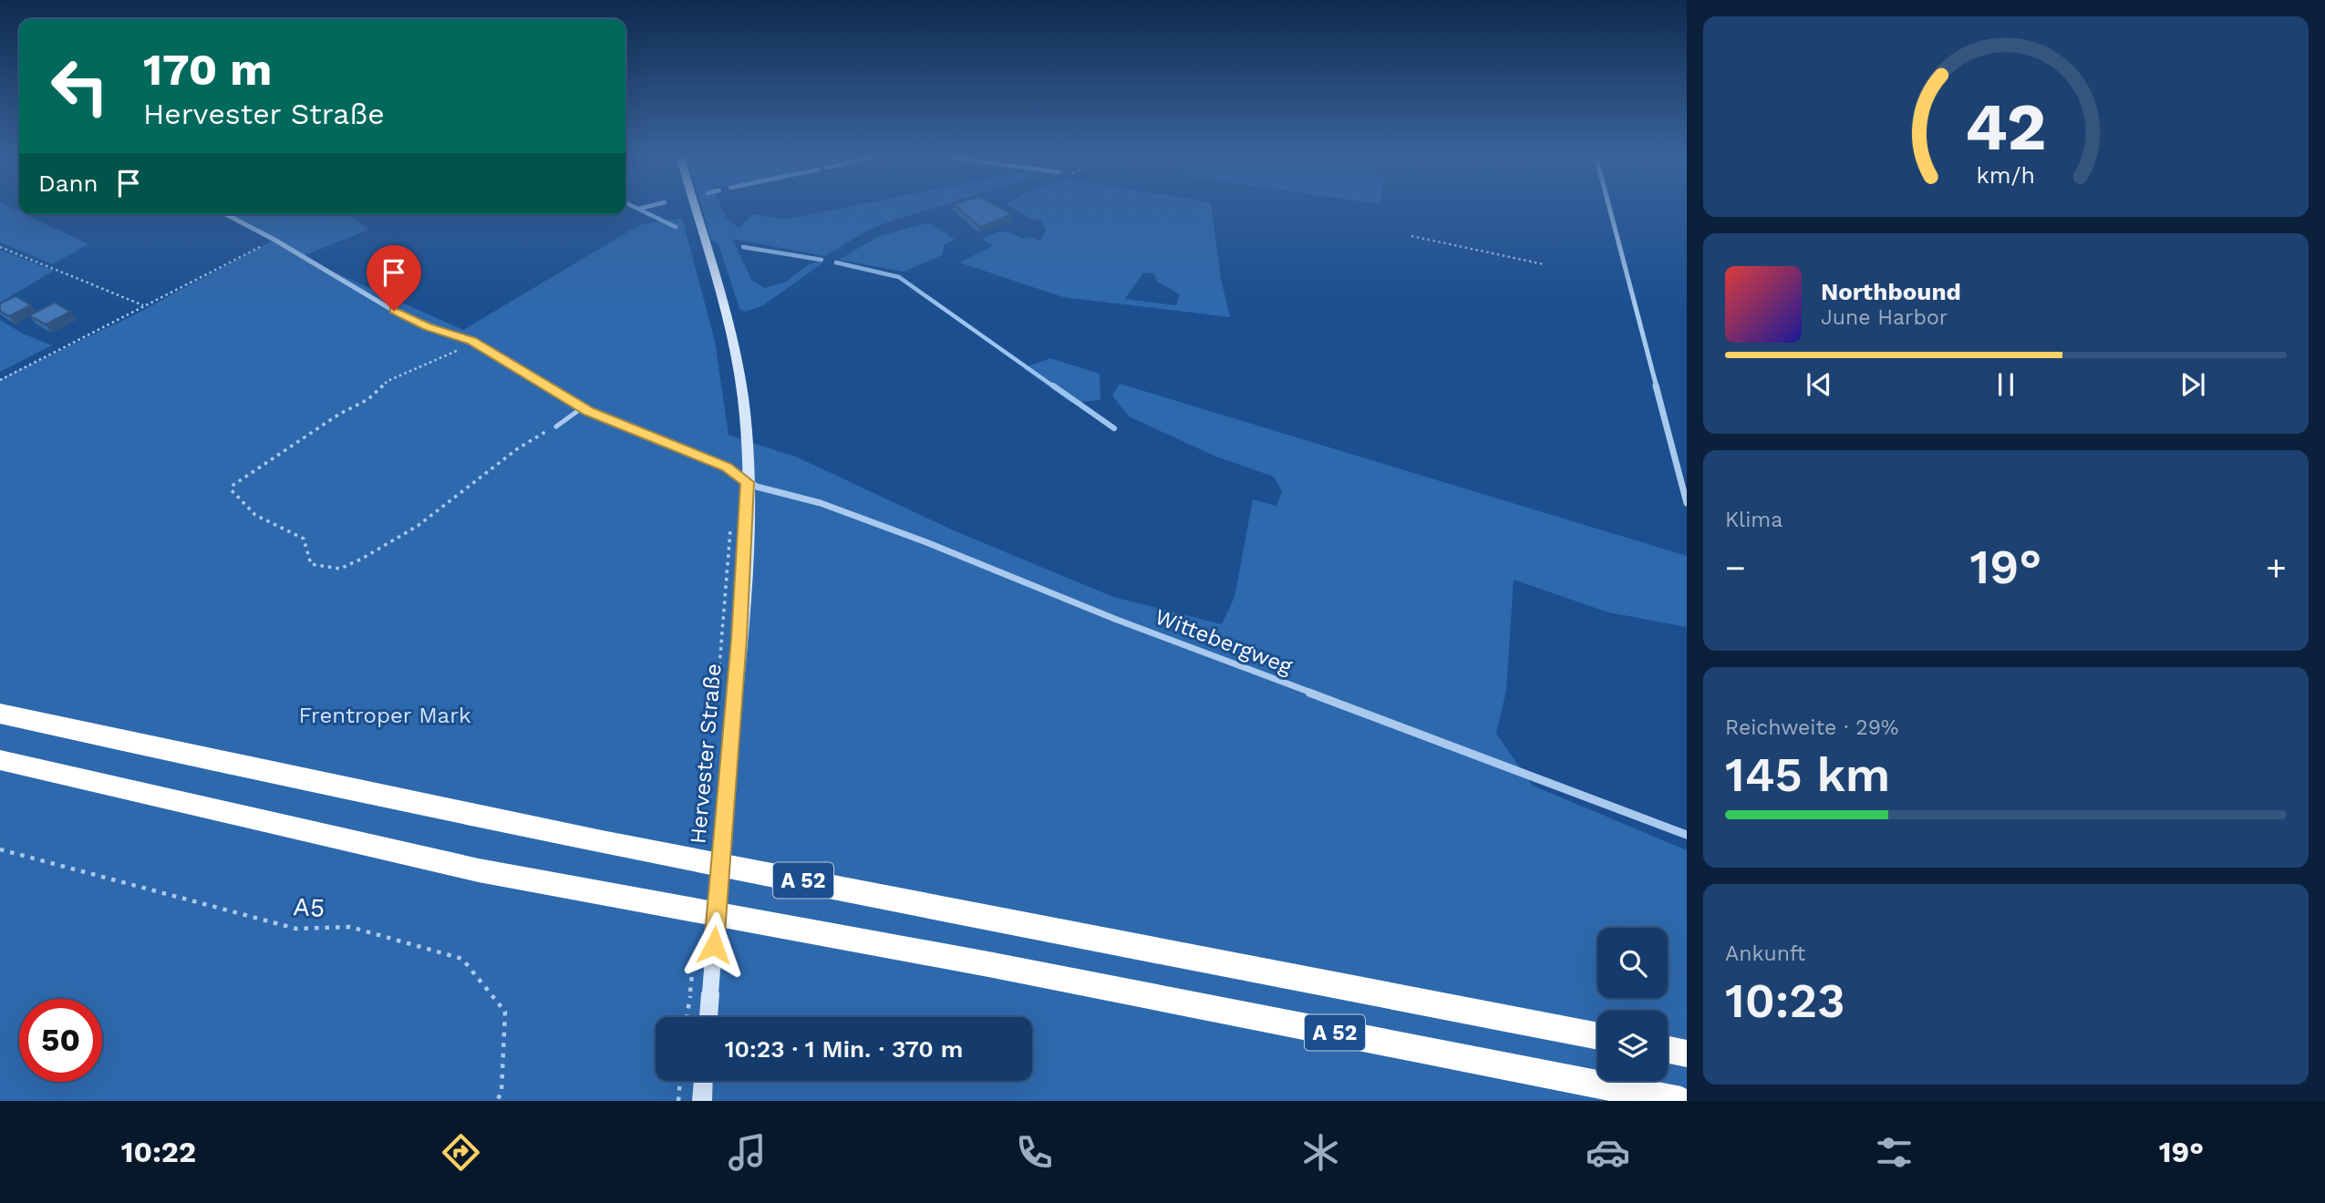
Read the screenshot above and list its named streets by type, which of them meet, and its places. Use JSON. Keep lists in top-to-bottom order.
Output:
{
  "streets": {
    "highway": ["A 52"],
    "main road": ["Hervester Straße"],
    "street": ["Wittebergweg"],
    "path": ["A5"]
  },
  "crossings": [
    ["Wittebergweg", "Hervester Straße"]
  ],
  "parks": ["Frentroper Mark"],
  "page": {
    "turn": ["170 m", "Hervester Straße"],
    "then": "Dann",
    "song": ["Northbound", "June Harbor"],
    "tile": [
      "Klima",
      ["Reichweite · 29%", "145 km"],
      ["Ankunft", "10:23"]
    ],
    "heat": ["−", "19°", "+"],
    "limit": "50",
    "trip": "10:23 · 1 Min. · 370 m",
    "tabs": ["10:22", "19°"],
    "gauge": ["42", "km/h"]
  }
}
